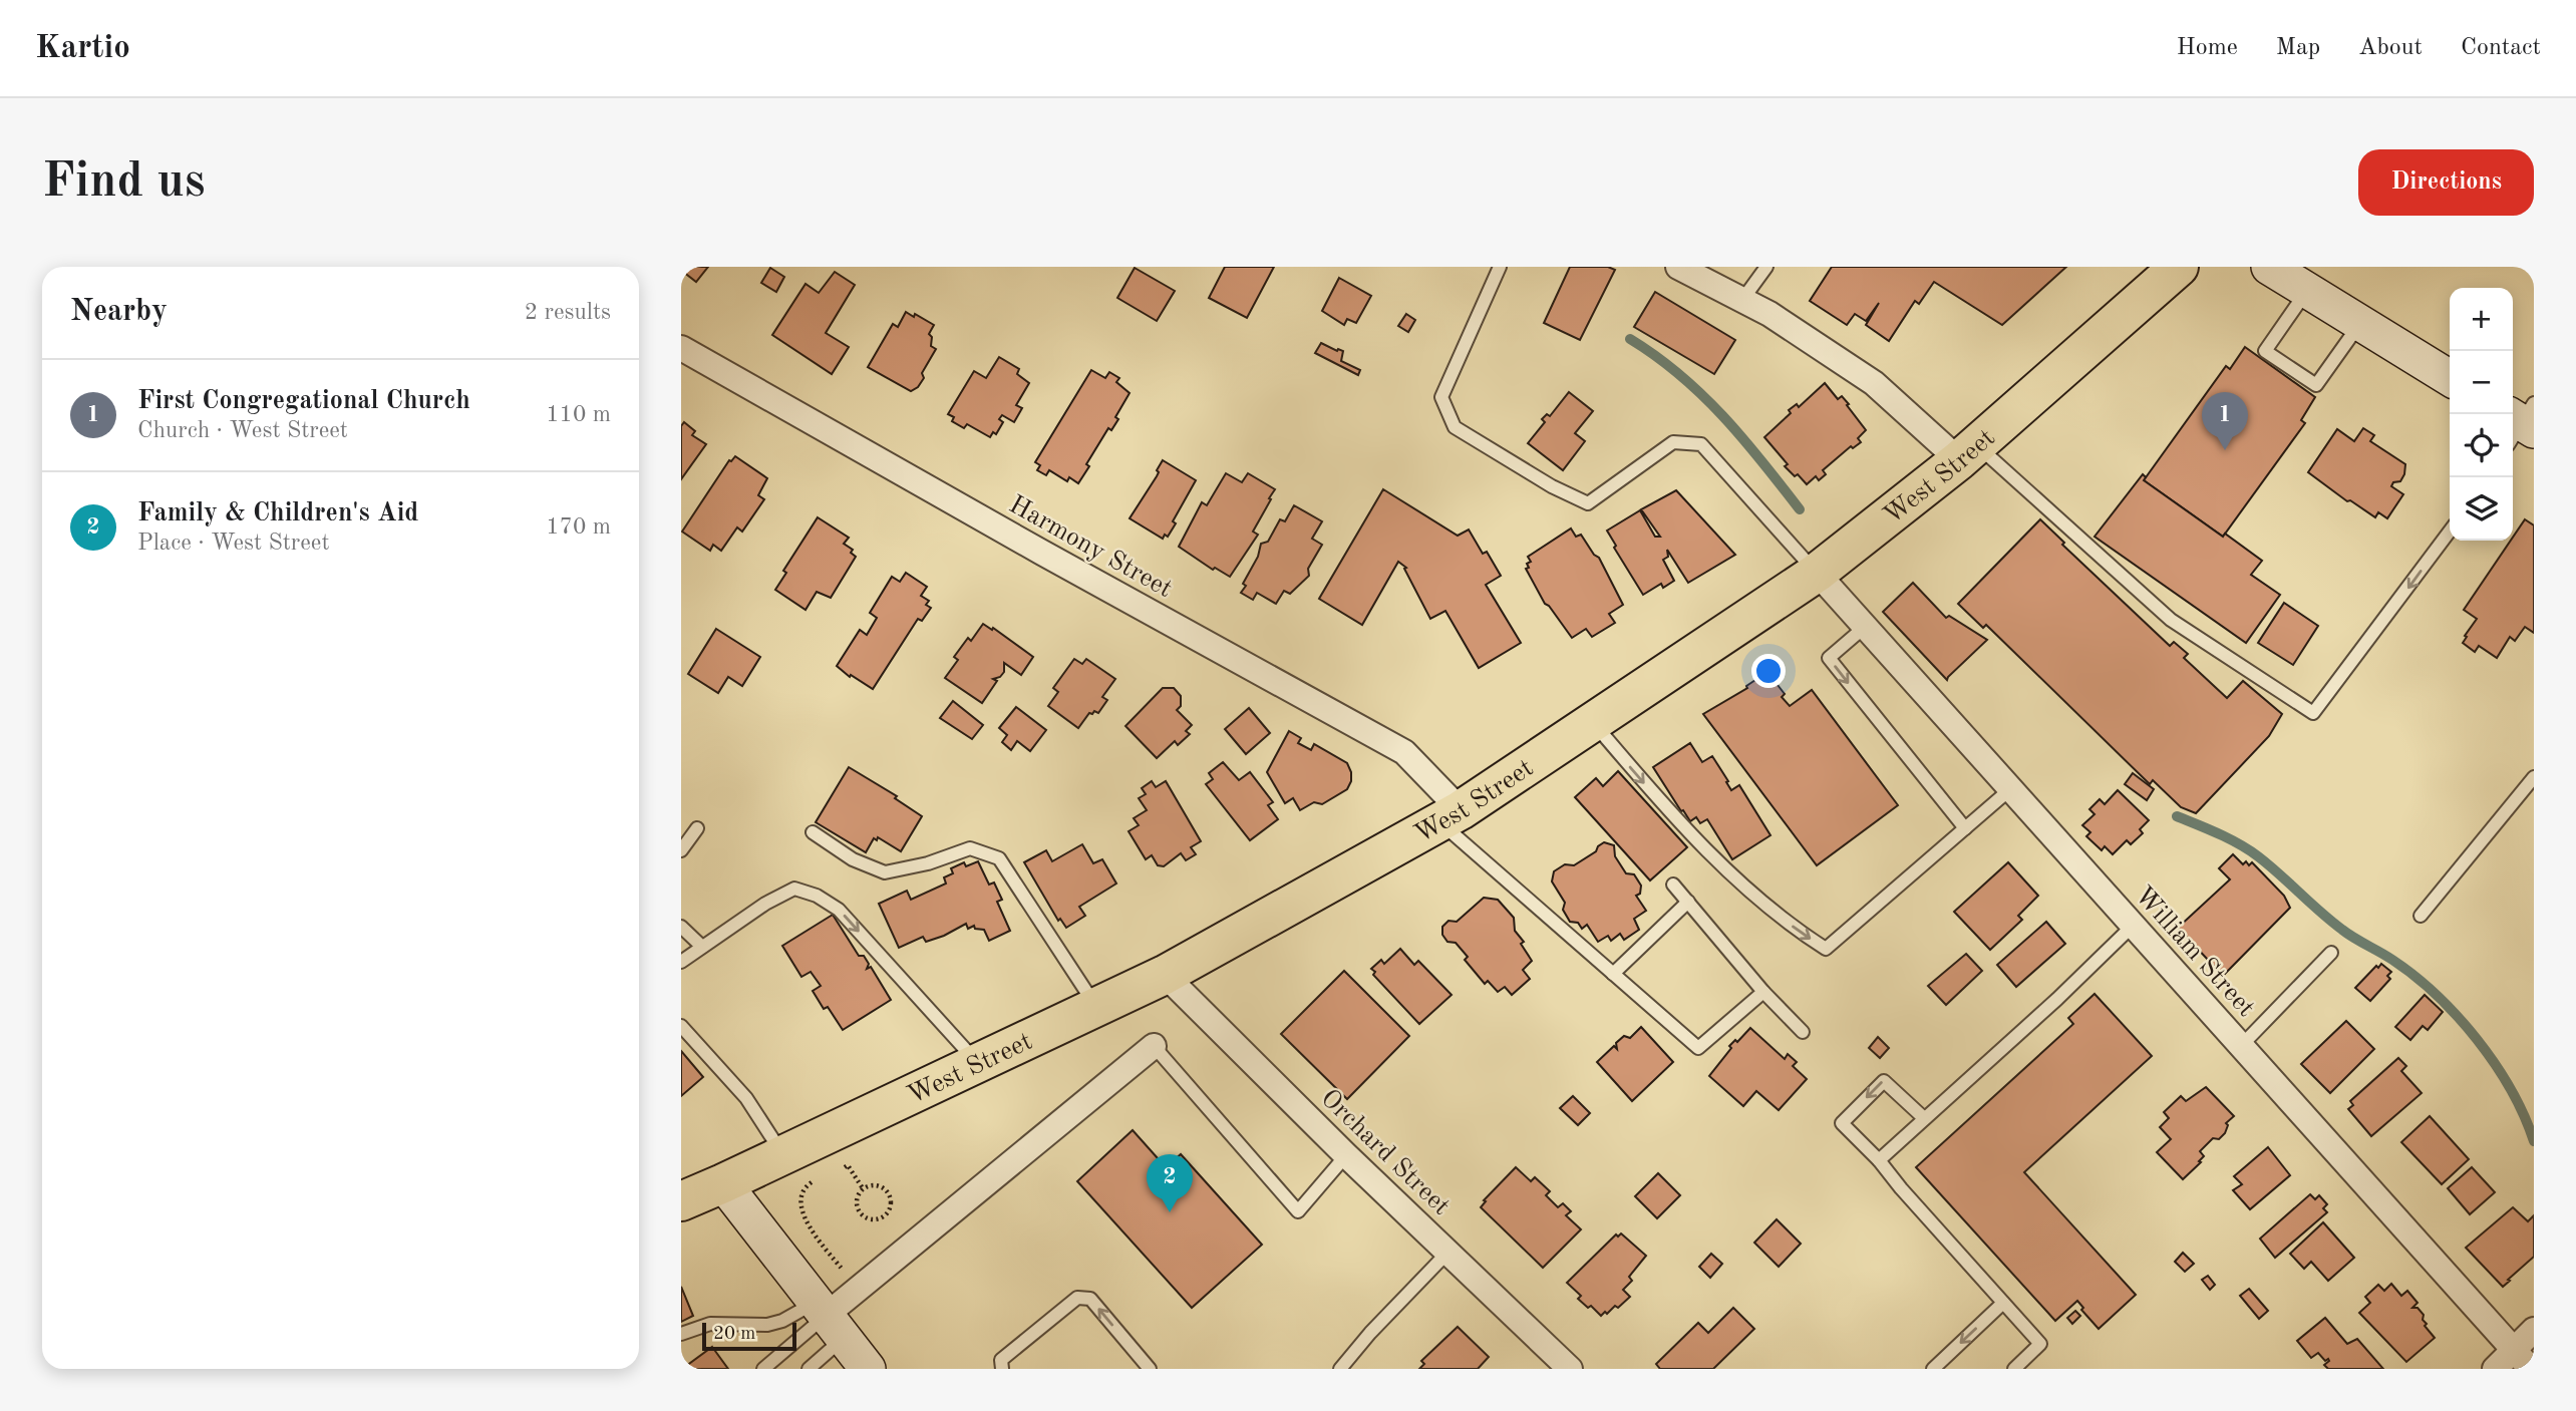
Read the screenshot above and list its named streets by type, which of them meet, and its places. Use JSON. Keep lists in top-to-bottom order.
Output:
{
  "streets": {
    "main road": ["West Street"],
    "street": ["Harmony Street", "William Street", "Orchard Street"]
  },
  "crossings": [
    ["West Street", "Harmony Street"],
    ["West Street", "William Street"],
    ["West Street", "Orchard Street"]
  ],
  "scale_bar": "20 m",
  "page": {
    "header": "Kartio",
    "nav": [
      "Home",
      "Map",
      "About",
      "Contact"
    ],
    "buttons": "Directions",
    "title": "Find us",
    "heading": ["Nearby", "2 results"],
    "map_buttons": ["+", "−"],
    "list": [
      {
        "mark": "1",
        "name": "First Congregational Church",
        "note": "Church · West Street",
        "value": "110 m"
      },
      {
        "mark": "2",
        "name": "Family & Children's Aid",
        "note": "Place · West Street",
        "value": "170 m"
      }
    ],
    "pins": ["1", "2"],
    "scale": "20 m"
  }
}
